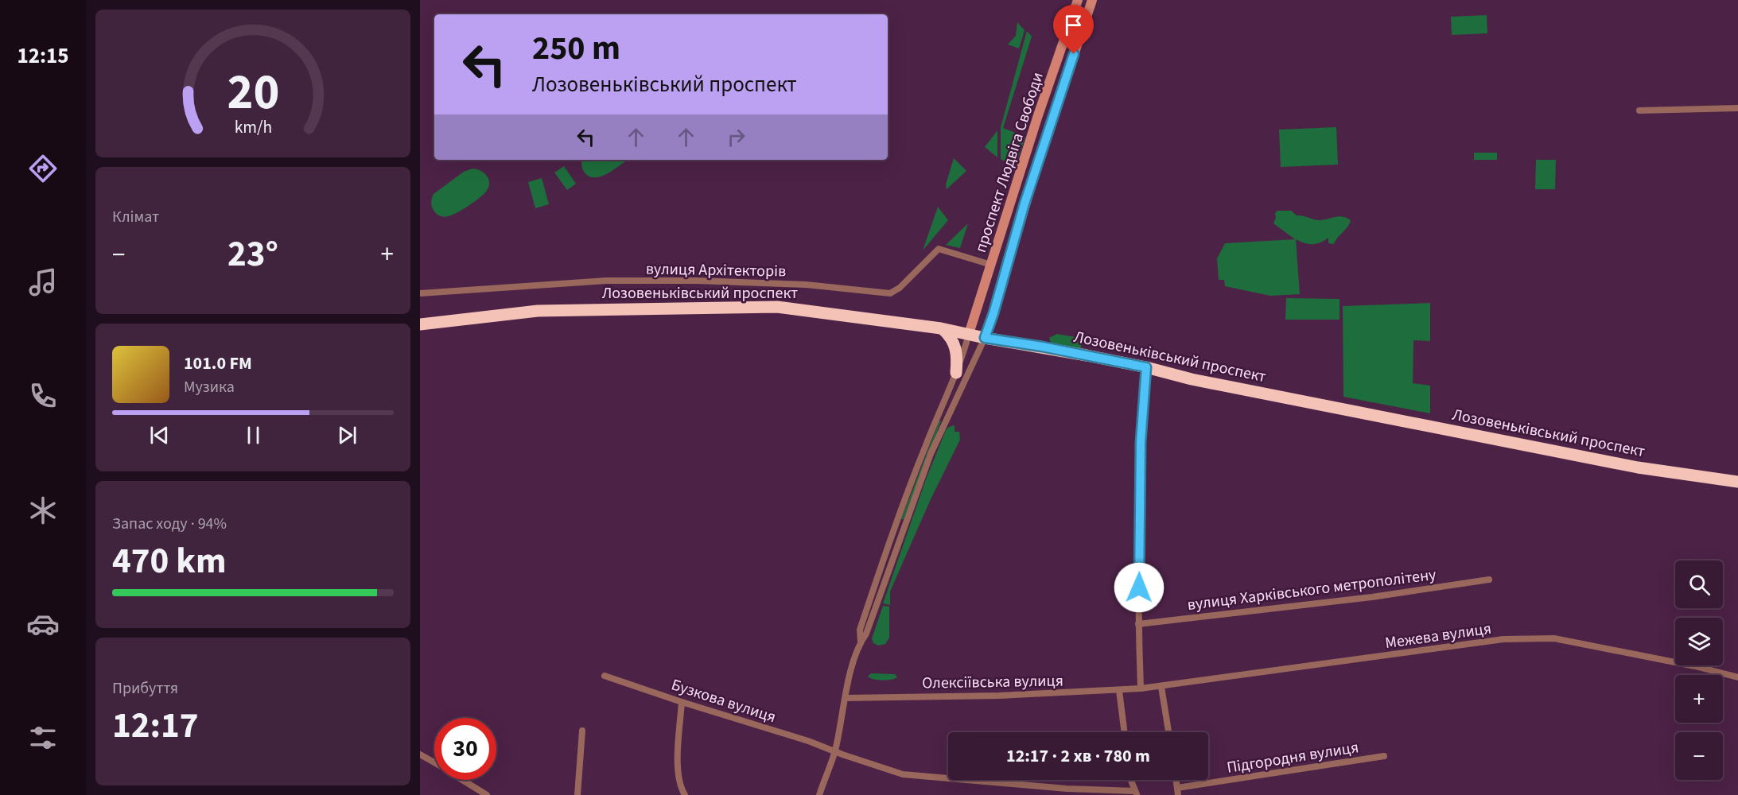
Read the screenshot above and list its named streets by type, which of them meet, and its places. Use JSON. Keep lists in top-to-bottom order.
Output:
{
  "streets": {
    "highway": ["Лозовеньківський проспект"],
    "main road": ["проспект Людвіга Свободи"],
    "street": [
      "вулиця Архітекторів",
      "вулиця Харківського метрополітену",
      "Межева вулиця",
      "Олексіївська вулиця",
      "Бузкова вулиця",
      "Підгородня вулиця"
    ]
  },
  "crossings": [
    ["проспект Людвіга Свободи", "вулиця Архітекторів"],
    ["проспект Людвіга Свободи", "Лозовеньківський проспект"],
    ["Межева вулиця", "Олексіївська вулиця"]
  ],
  "page": {
    "tabs": "12:15",
    "turn": ["250 m", "Лозовеньківський проспект"],
    "tile": [
      "Клімат",
      ["Запас ходу · 94%", "470 km"],
      ["Прибуття", "12:17"]
    ],
    "heat": ["−", "23°", "+"],
    "song": ["101.0 FM", "Музика"],
    "map_buttons": ["+", "−"],
    "limit": "30",
    "trip": "12:17 · 2 хв · 780 m",
    "gauge": ["20", "km/h"]
  }
}
